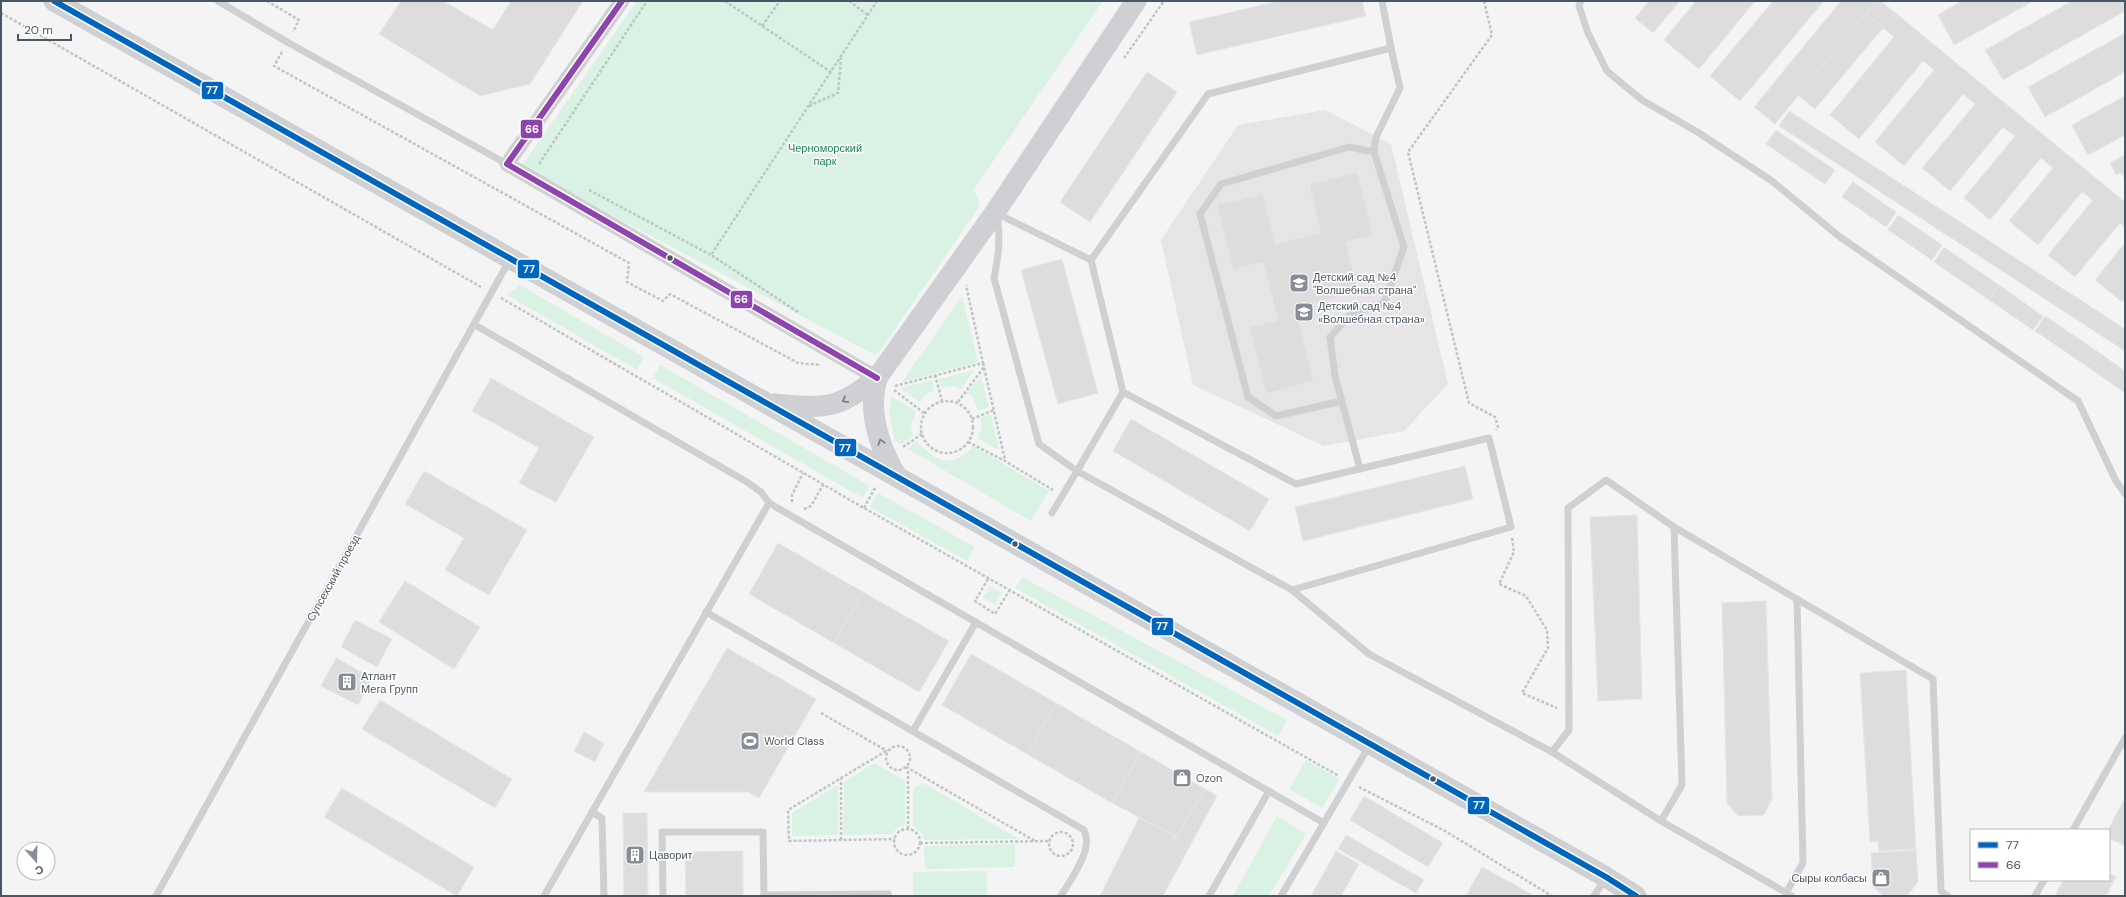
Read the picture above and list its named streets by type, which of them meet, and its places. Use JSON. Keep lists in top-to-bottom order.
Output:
{
  "streets": {
    "lane": ["Супсехский проезд"]
  },
  "parks": ["Черноморский парк"],
  "places": {
    "school or university": ["Детский сад №4 \"Волшебная страна\"", "Детский сад №4 «Волшебная страна»"],
    "building": ["Атлант Мега Групп", "Цаворит"],
    "sports": ["World Class"],
    "shop": ["Ozon", "Сыры колбасы"]
  },
  "lines": ["transit line 77", "transit line 66"],
  "legend": ["77", "66"],
  "scale_bar": "20 m",
  "north": "bottom"
}
